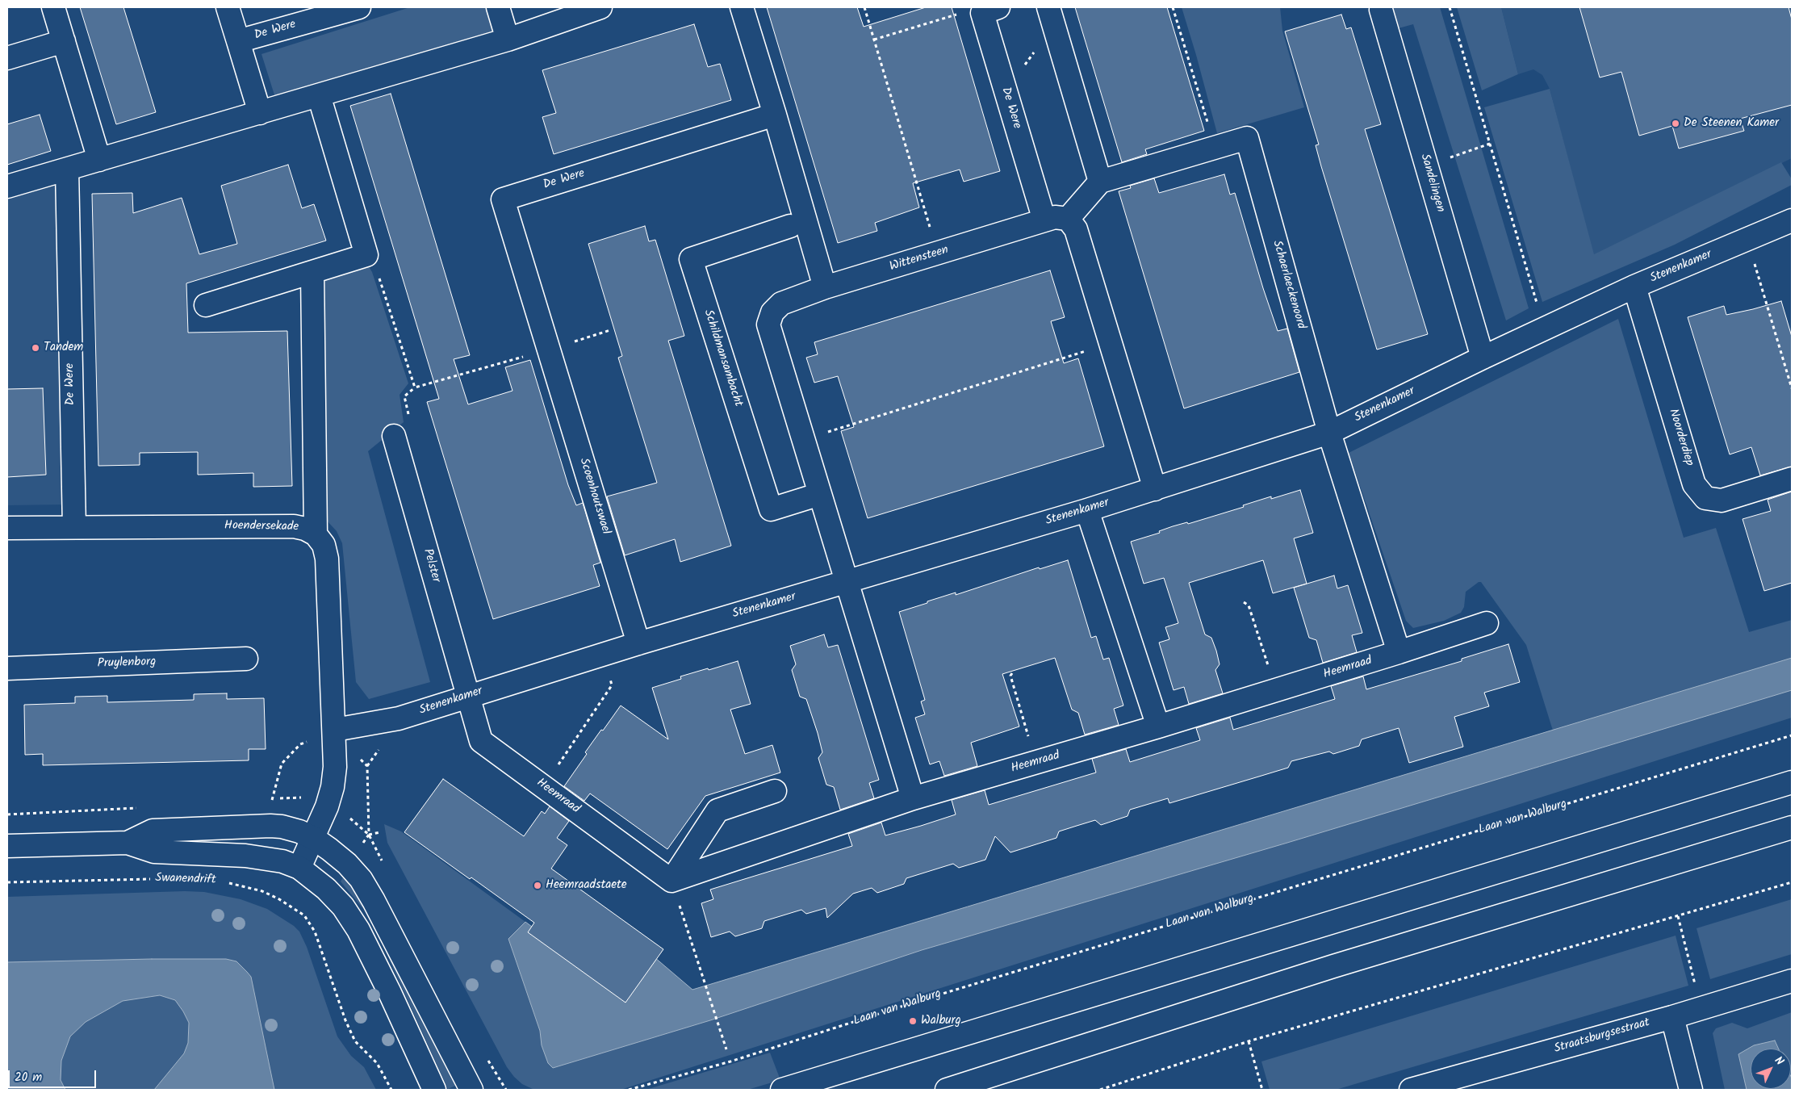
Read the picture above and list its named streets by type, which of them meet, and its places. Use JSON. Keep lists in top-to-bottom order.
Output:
{
  "streets": {
    "street": [
      "De Were",
      "Sandelingen",
      "Wittensteen",
      "Stenenkamer",
      "Schaerlaeckenoord",
      "Schildmansambacht",
      "Noorderdiep",
      "Scoenhoutswael",
      "Hoendersekade",
      "Pelster",
      "Pruylenborg",
      "Heemraad",
      "Straatsburgsestraat"
    ],
    "path": ["Laan van Walburg", "Swanendrift"]
  },
  "crossings": [
    ["De Were", "Wittensteen"],
    ["De Were", "Scoenhoutswael"],
    ["De Were", "Hoendersekade"],
    ["Sandelingen", "Stenenkamer"],
    ["Wittensteen", "Stenenkamer"],
    ["Wittensteen", "Schildmansambacht"],
    ["Stenenkamer", "Schaerlaeckenoord"],
    ["Stenenkamer", "Noorderdiep"],
    ["Stenenkamer", "Scoenhoutswael"],
    ["Stenenkamer", "Hoendersekade"],
    ["Stenenkamer", "Pelster"],
    ["Stenenkamer", "Heemraad"],
    ["Pelster", "Heemraad"]
  ],
  "places": [
    "De Steenen Kamer",
    "Tandem",
    "Heemraadstaete",
    "Walburg"
  ],
  "scale_bar": "20 m",
  "north": "top right"
}
